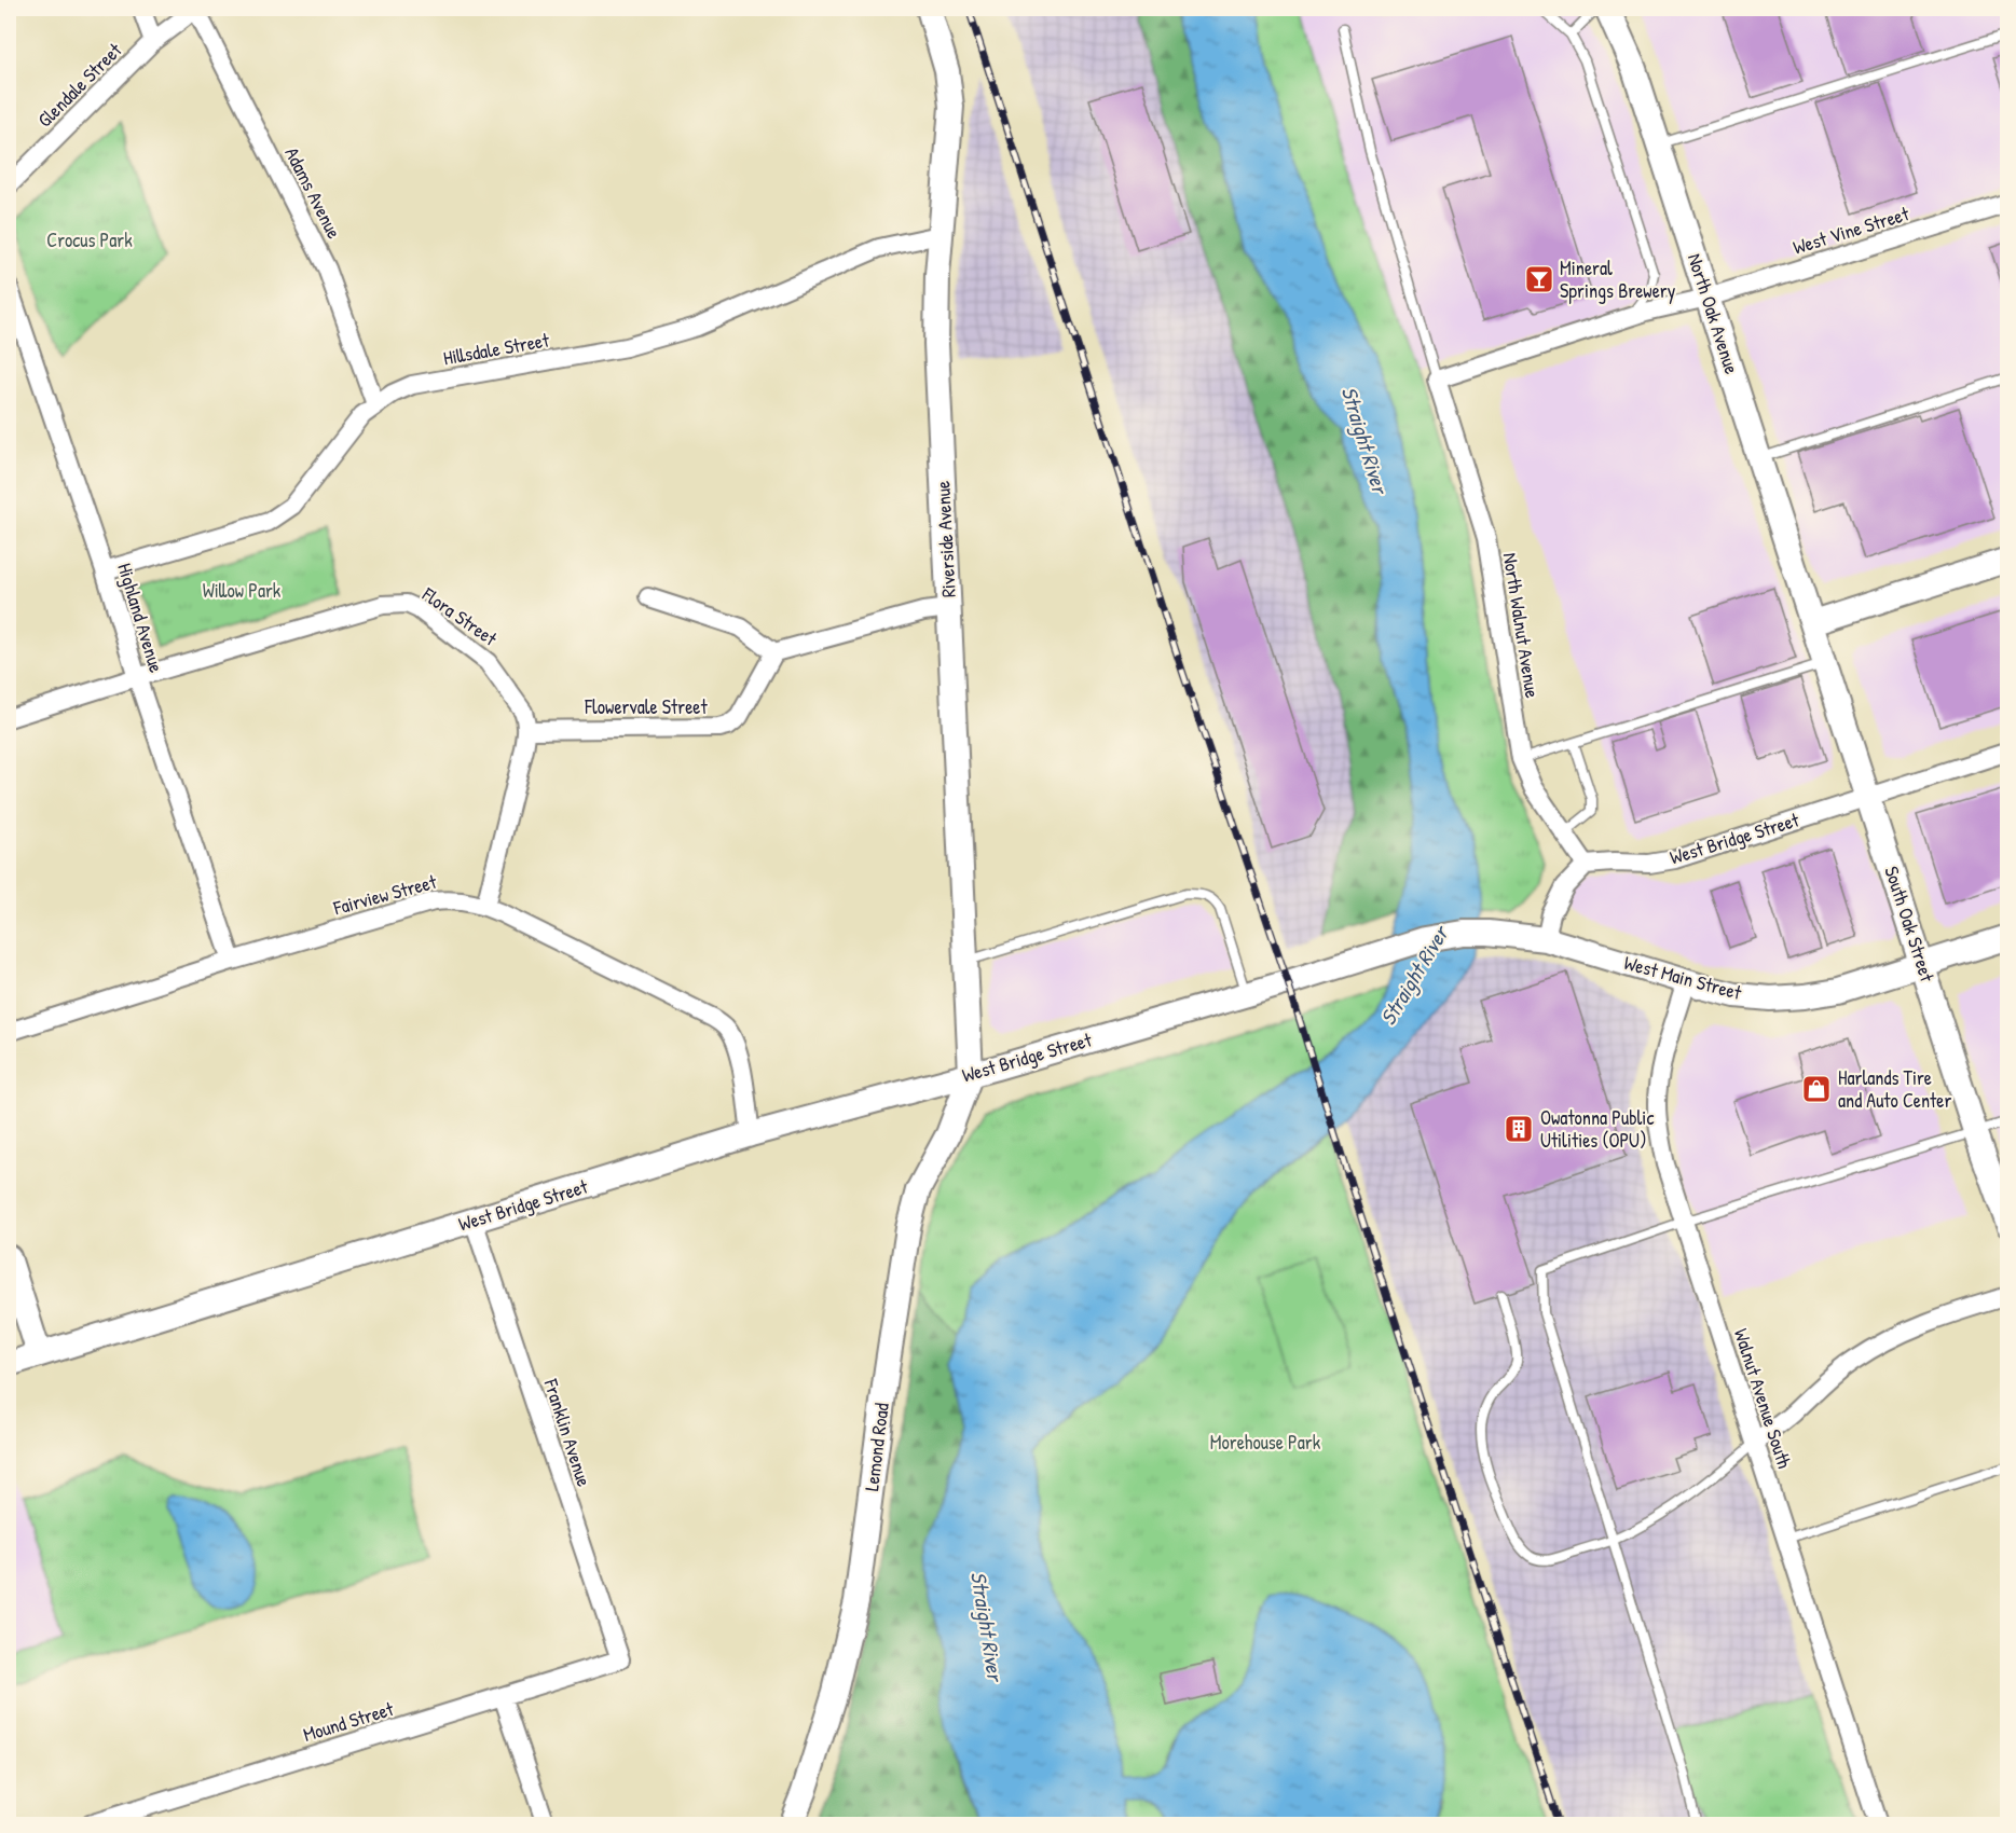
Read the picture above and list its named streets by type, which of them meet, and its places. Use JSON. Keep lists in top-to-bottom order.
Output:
{
  "streets": {
    "main road": [
      "North Oak Avenue",
      "Riverside Avenue",
      "West Bridge Street",
      "South Oak Street",
      "West Main Street",
      "Lemond Road"
    ],
    "street": [
      "Glendale Street",
      "Adams Avenue",
      "West Vine Street",
      "Hillsdale Street",
      "Flora Street",
      "Highland Avenue",
      "North Walnut Avenue",
      "Flowervale Street",
      "Fairview Street",
      "Walnut Avenue South",
      "Franklin Avenue",
      "Mound Street"
    ]
  },
  "crossings": [
    ["Glendale Street", "Adams Avenue"],
    ["Adams Avenue", "Hillsdale Street"],
    ["West Vine Street", "North Oak Avenue"],
    ["West Vine Street", "North Walnut Avenue"],
    ["North Oak Avenue", "South Oak Street"],
    ["Hillsdale Street", "Riverside Avenue"],
    ["Hillsdale Street", "Highland Avenue"],
    ["Riverside Avenue", "West Bridge Street"],
    ["Riverside Avenue", "Lemond Road"],
    ["Flora Street", "Highland Avenue"],
    ["Flora Street", "Flowervale Street"],
    ["Highland Avenue", "Fairview Street"],
    ["North Walnut Avenue", "West Bridge Street"],
    ["West Bridge Street", "Fairview Street"],
    ["West Bridge Street", "South Oak Street"],
    ["West Bridge Street", "West Main Street"],
    ["West Bridge Street", "Franklin Avenue"],
    ["West Bridge Street", "Lemond Road"],
    ["South Oak Street", "West Main Street"],
    ["West Main Street", "Walnut Avenue South"],
    ["Franklin Avenue", "Mound Street"]
  ],
  "water": ["Straight River"],
  "parks": ["Crocus Park", "Willow Park", "Morehouse Park"],
  "places": {
    "bar": ["Mineral Springs Brewery"],
    "shop": ["Harlands Tire and Auto Center"],
    "building": ["Owatonna Public Utilities (OPU)"]
  }
}
